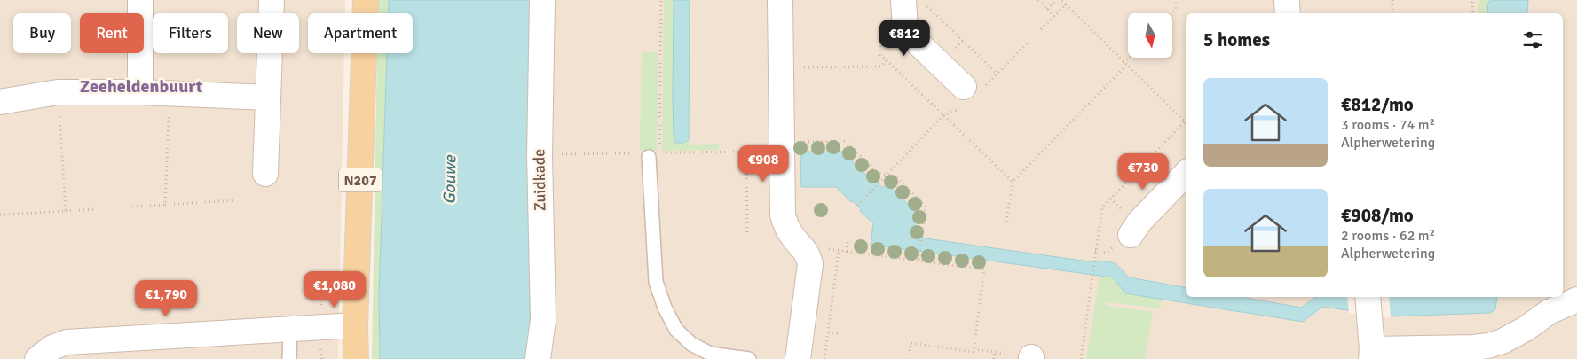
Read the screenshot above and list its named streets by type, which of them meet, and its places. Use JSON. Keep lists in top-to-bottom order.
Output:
{
  "streets": {
    "main road": ["N207"],
    "street": ["Zuidkade"]
  },
  "districts": ["Zeeheldenbuurt"],
  "water": ["Gouwe"],
  "north": "bottom",
  "page": {
    "chip": [
      "Buy",
      "Rent",
      "Filters",
      "New",
      "Apartment"
    ],
    "heading": "5 homes",
    "price": [
      "€812",
      "€908",
      "€730",
      "€1,080",
      "€1,790"
    ],
    "list": [
      {
        "name": "€812/mo",
        "note": "3 rooms · 74 m² · Alpherwetering"
      },
      {
        "name": "€908/mo",
        "note": "2 rooms · 62 m² · Alpherwetering"
      }
    ]
  }
}
